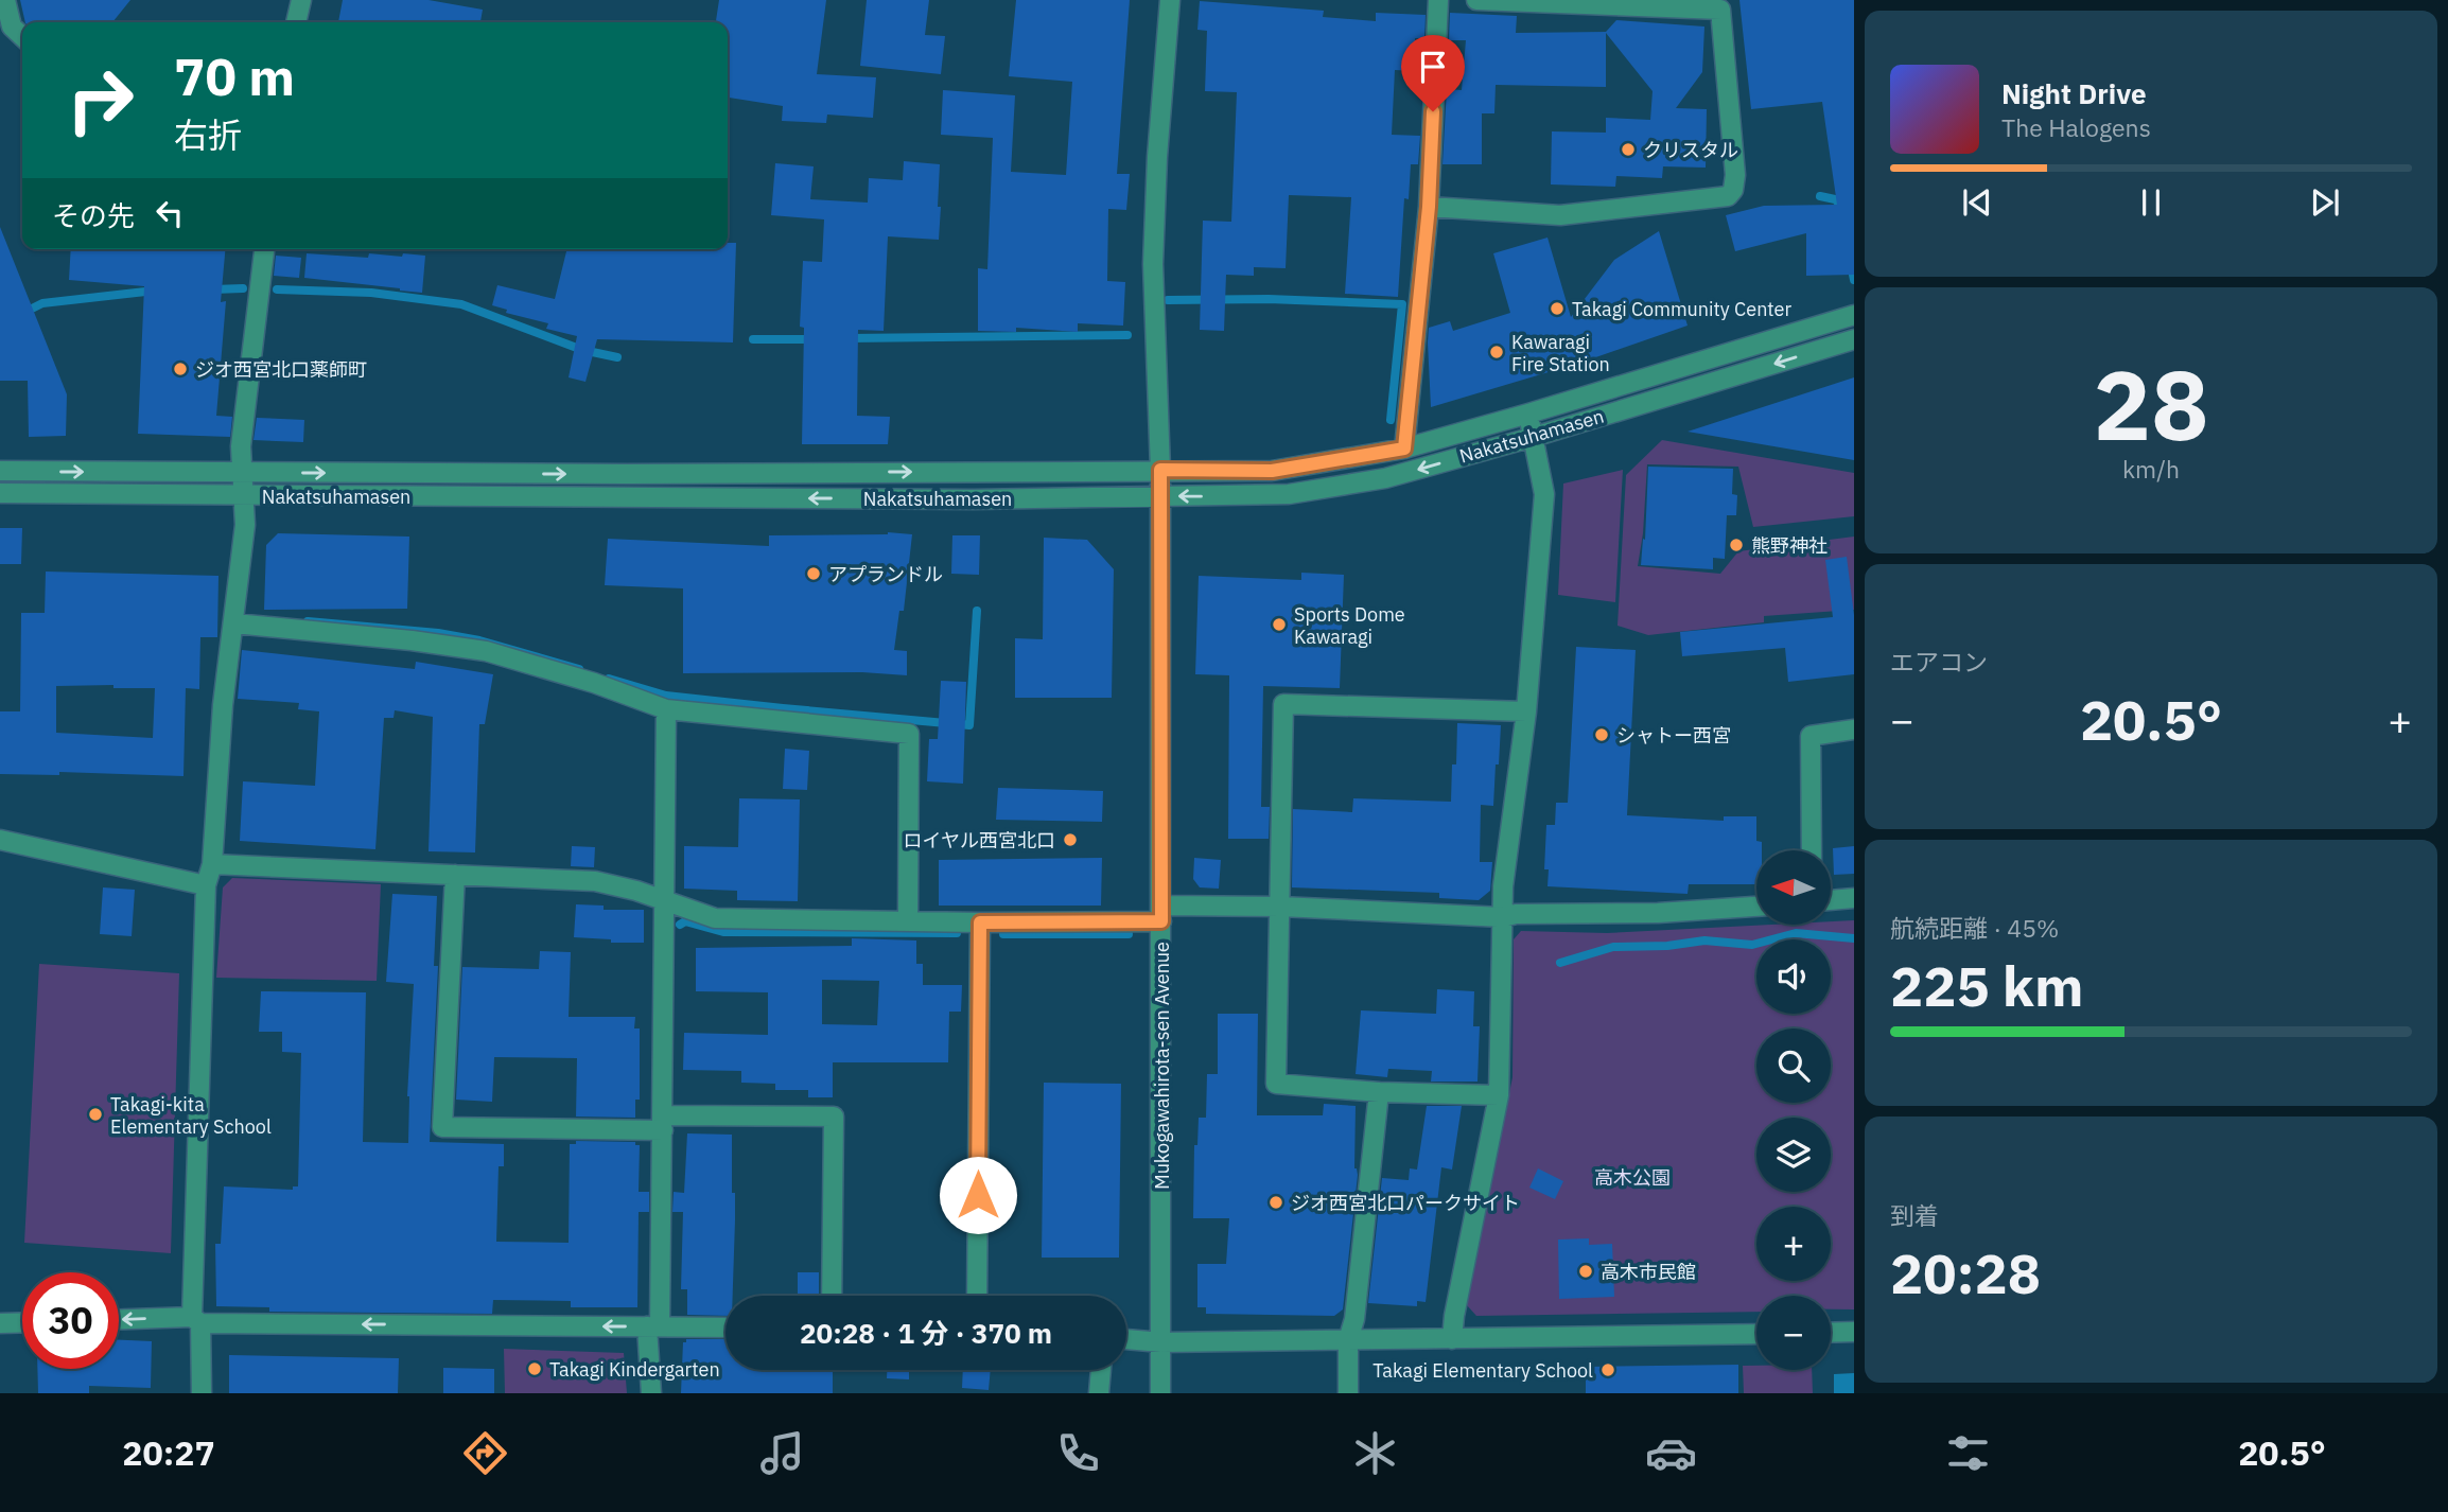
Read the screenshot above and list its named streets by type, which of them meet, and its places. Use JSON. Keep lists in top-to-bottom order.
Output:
{
  "streets": {
    "street": ["Nakatsuhamasen", "Mukogawahirota-sen Avenue"]
  },
  "crossings": [
    ["Nakatsuhamasen", "Mukogawahirota-sen Avenue"]
  ],
  "parks": ["高木公園"],
  "places": [
    "クリスタル",
    "Takagi Community Center",
    "Kawaragi Fire Station",
    "ジオ西宮北口薬師町",
    "熊野神社",
    "アプランドル",
    "Sports Dome Kawaragi",
    "シャトー西宮",
    "ロイヤル西宮北口",
    "Takagi-kita Elementary School",
    "ジオ西宮北口パークサイト",
    "高木市民館",
    "Takagi Kindergarten",
    "Takagi Elementary School"
  ],
  "north": "left",
  "page": {
    "turn": ["70 m", "右折"],
    "song": ["Night Drive", "The Halogens"],
    "then": "その先",
    "tile": [
      ["28", "km/h"],
      "エアコン",
      ["航続距離 · 45%", "225 km"],
      ["到着", "20:28"]
    ],
    "heat": ["−", "20.5°", "+"],
    "map_buttons": ["+", "−"],
    "limit": "30",
    "trip": "20:28 · 1 分 · 370 m",
    "tabs": ["20:27", "20.5°"]
  }
}
